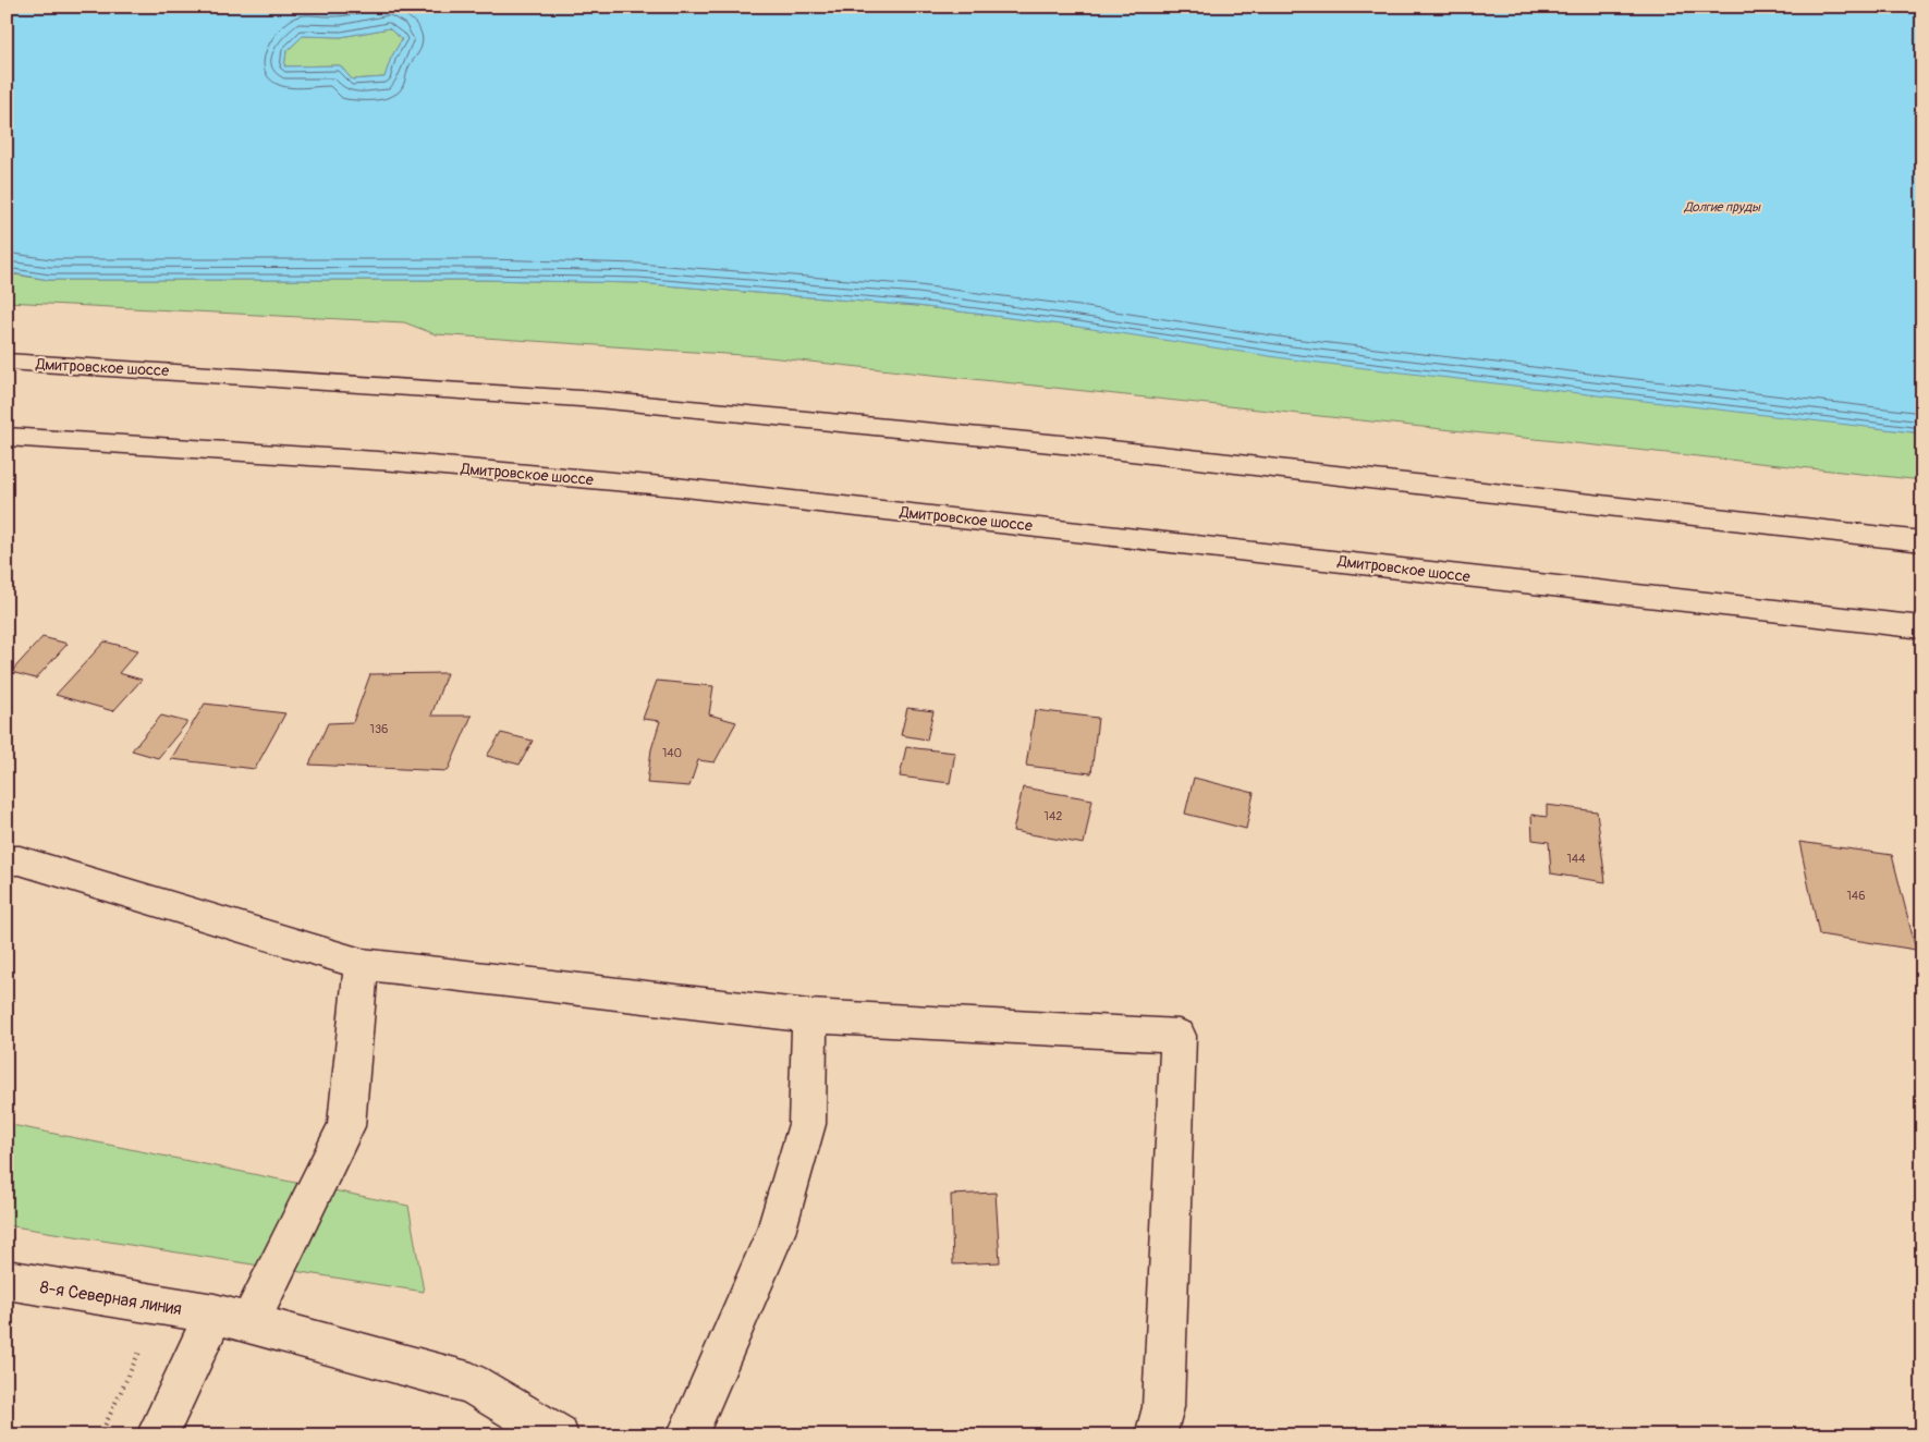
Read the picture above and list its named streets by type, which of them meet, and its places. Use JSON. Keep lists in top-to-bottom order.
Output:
{
  "streets": {
    "main road": ["Дмитровское шоссе", "8-я Северная линия"]
  },
  "water": ["Долгие пруды"],
  "house_numbers": [
    "136",
    "140",
    "142",
    "144",
    "146"
  ]
}
